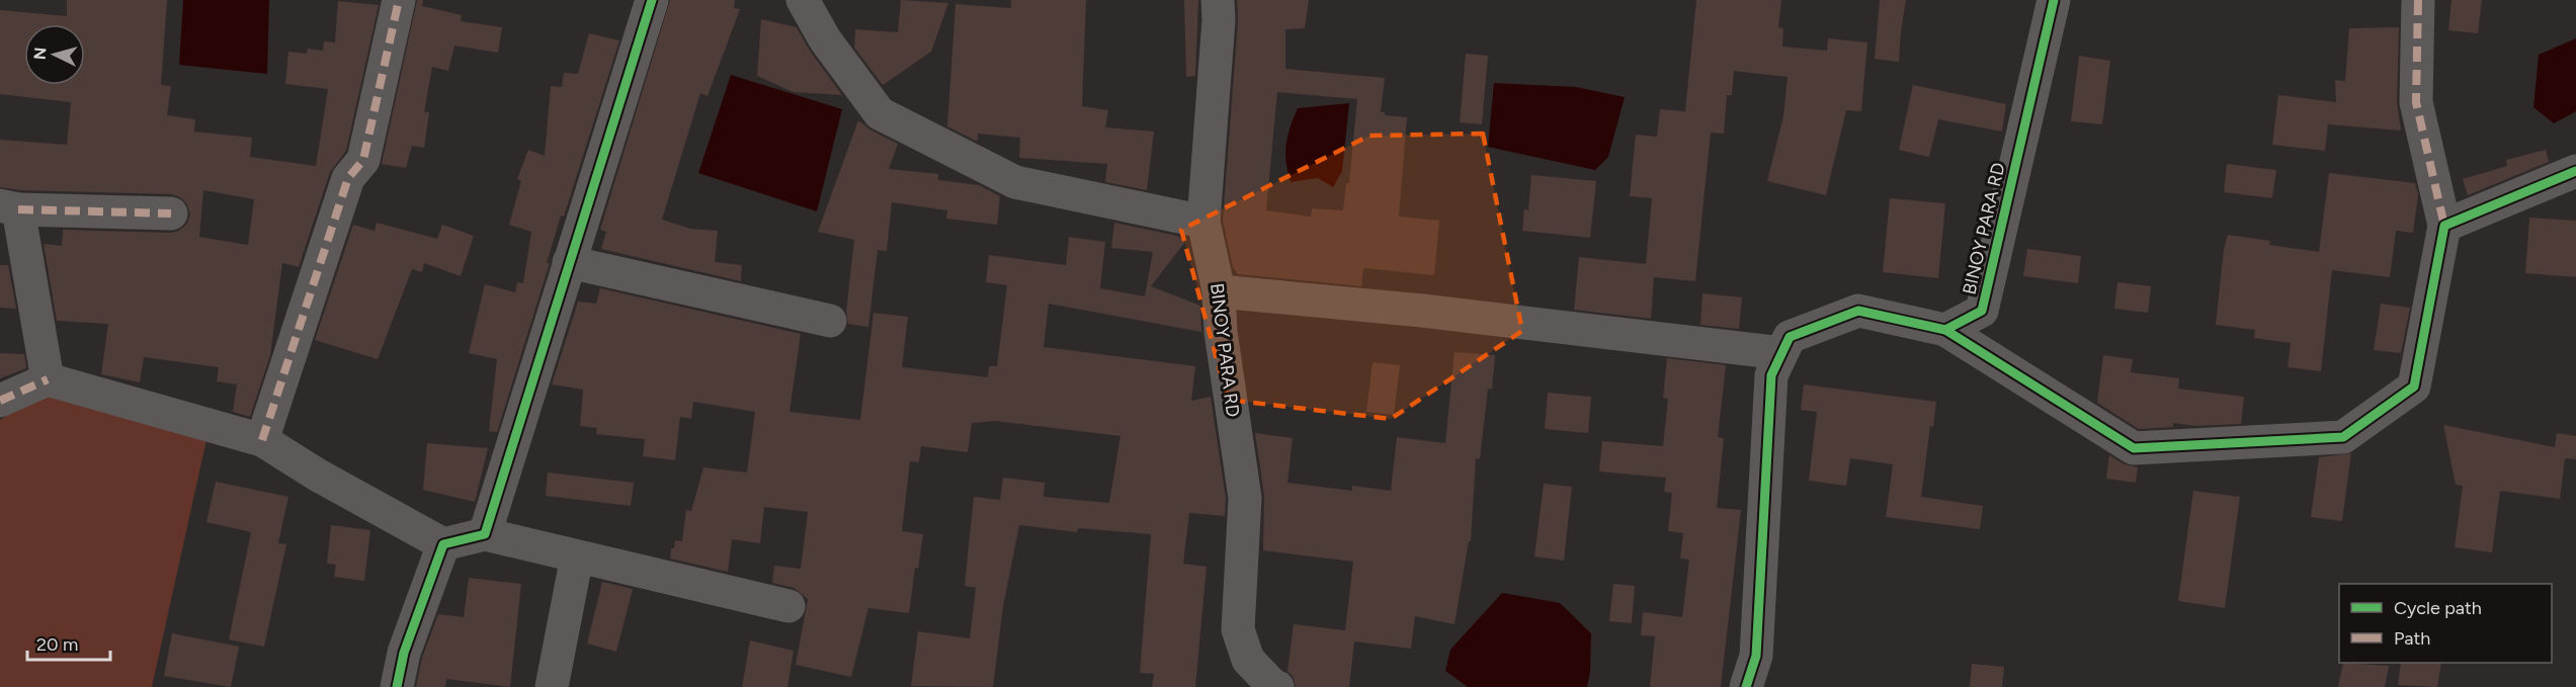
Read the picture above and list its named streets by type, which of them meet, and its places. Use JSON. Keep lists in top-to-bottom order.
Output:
{
  "streets": {
    "street": ["BINOY PARA RD"]
  },
  "legend": ["Cycle path", "Path"],
  "scale_bar": "20 m",
  "north": "left"
}
